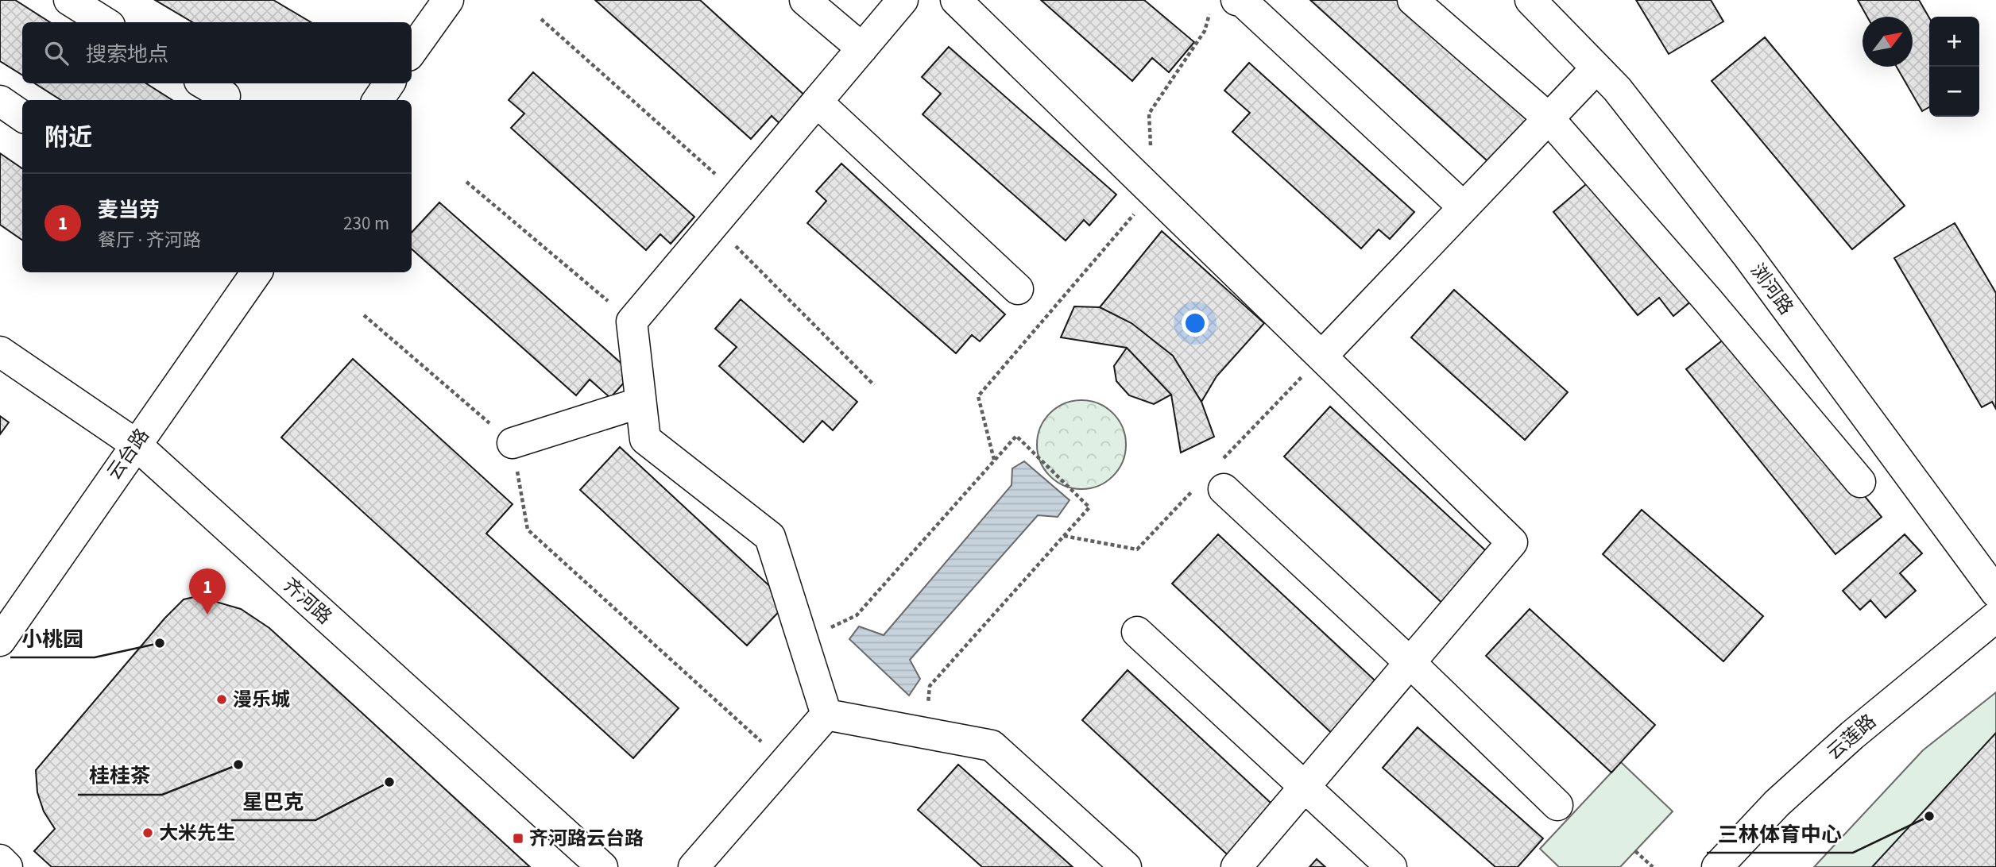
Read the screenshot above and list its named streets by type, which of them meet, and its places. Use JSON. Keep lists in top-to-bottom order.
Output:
{
  "streets": {
    "street": [
      "浏河路",
      "云台路",
      "齐河路",
      "云莲路"
    ]
  },
  "crossings": [
    ["云台路", "齐河路"]
  ],
  "places": {
    "other": [
      "小桃园",
      "漫乐城",
      "桂桂茶",
      "星巴克",
      "三林体育中心",
      "大米先生"
    ],
    "transit": ["齐河路云台路"]
  },
  "north": "top right",
  "page": {
    "map_buttons": ["+", "−"],
    "search": "搜索地点",
    "heading": "附近",
    "list": [
      {
        "mark": "1",
        "name": "麦当劳",
        "note": "餐厅 · 齐河路",
        "value": "230 m"
      }
    ],
    "pins": "1"
  }
}
